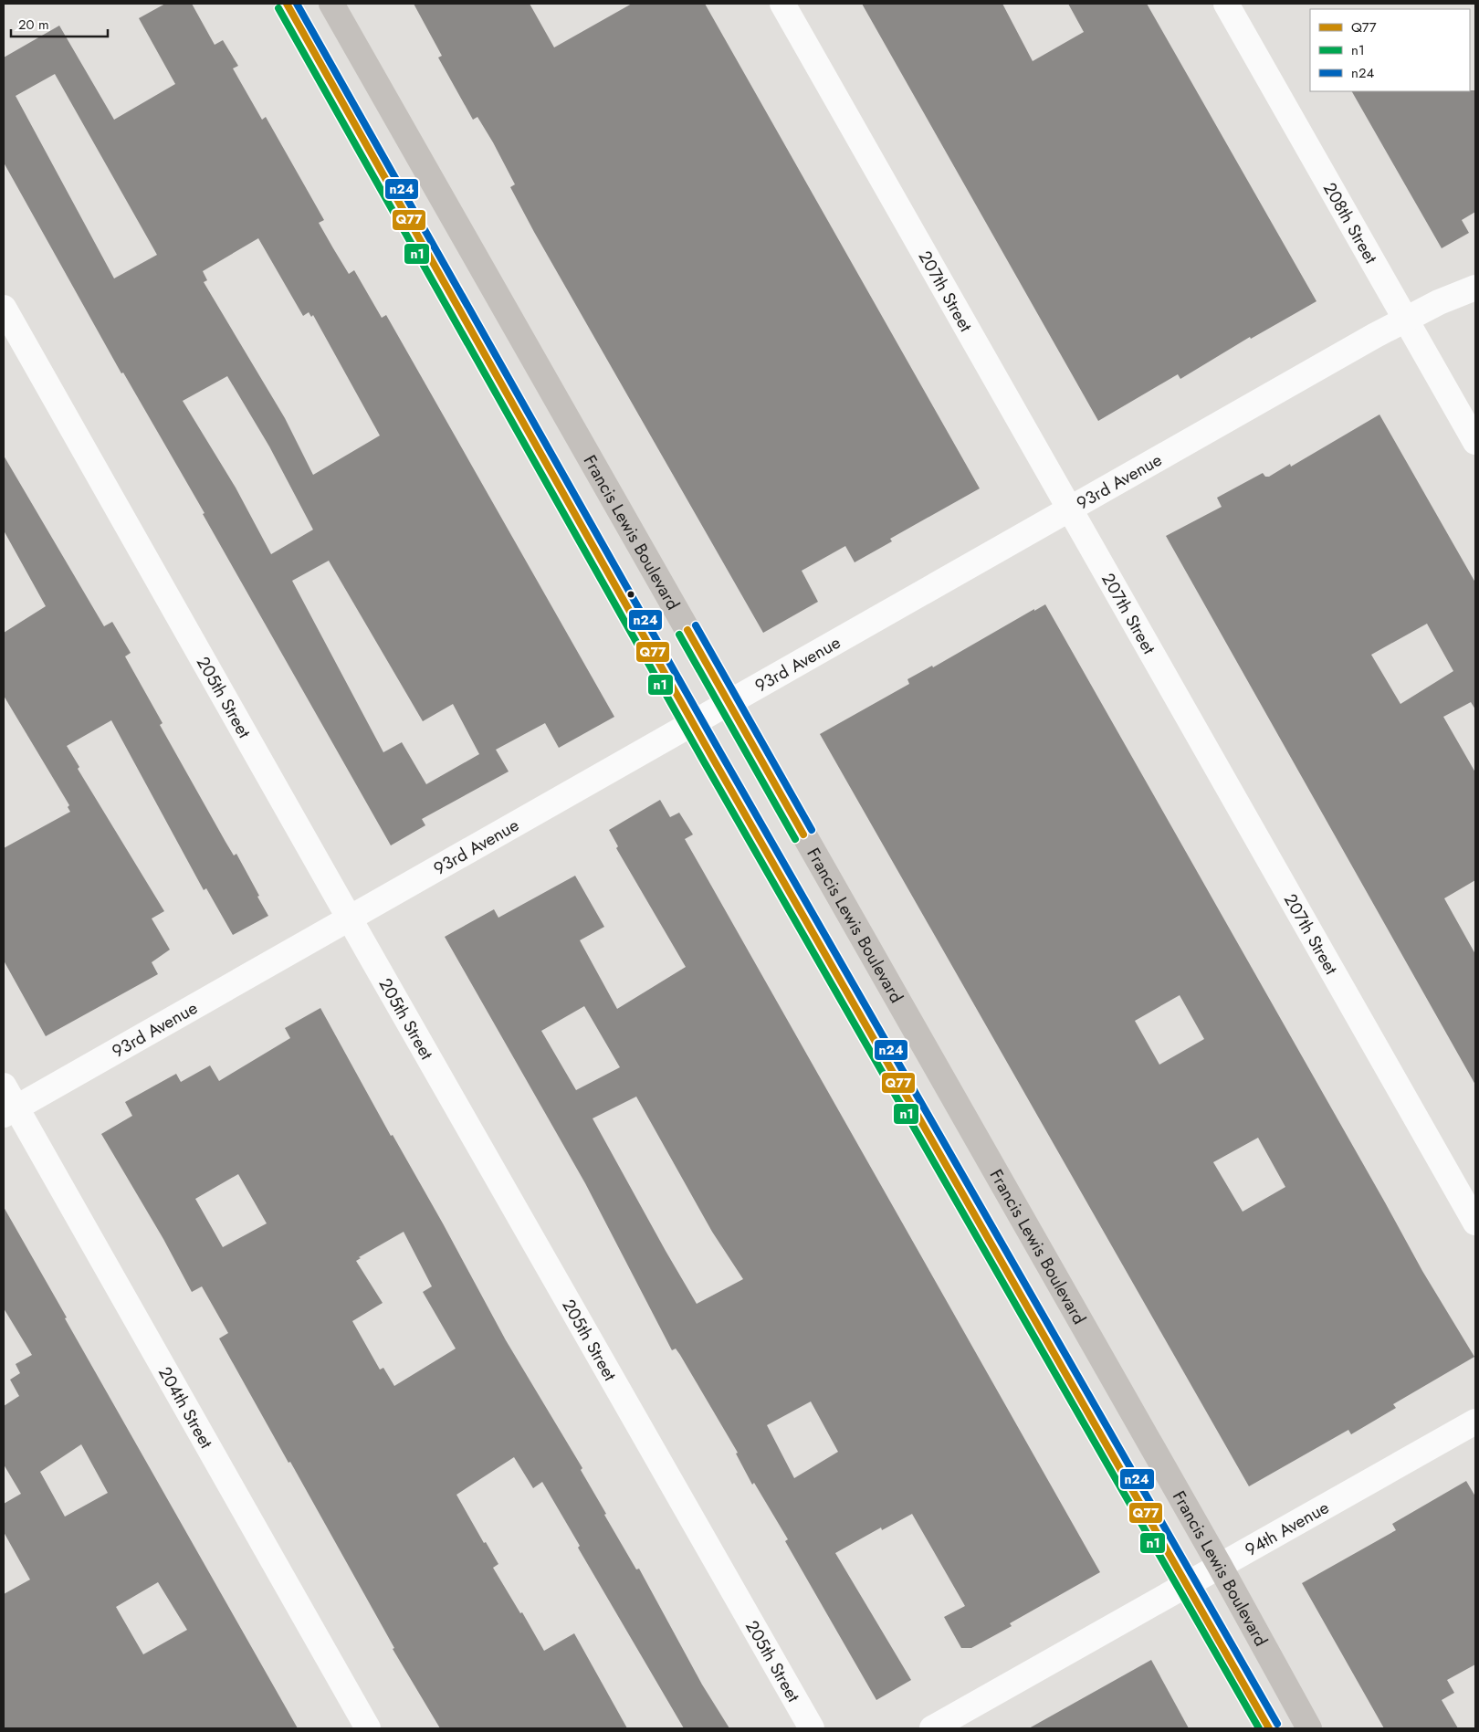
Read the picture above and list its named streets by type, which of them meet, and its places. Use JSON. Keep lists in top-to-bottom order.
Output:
{
  "streets": {
    "main road": ["Francis Lewis Boulevard"],
    "street": [
      "208th Street",
      "207th Street",
      "93rd Avenue",
      "205th Street",
      "204th Street",
      "94th Avenue"
    ]
  },
  "crossings": [
    ["208th Street", "93rd Avenue"],
    ["207th Street", "93rd Avenue"],
    ["93rd Avenue", "Francis Lewis Boulevard"],
    ["93rd Avenue", "205th Street"],
    ["93rd Avenue", "204th Street"],
    ["Francis Lewis Boulevard", "94th Avenue"]
  ],
  "lines": ["transit line Q77", "transit line n24", "transit line n1"],
  "legend": ["Q77", "n1", "n24"],
  "scale_bar": "20 m"
}
